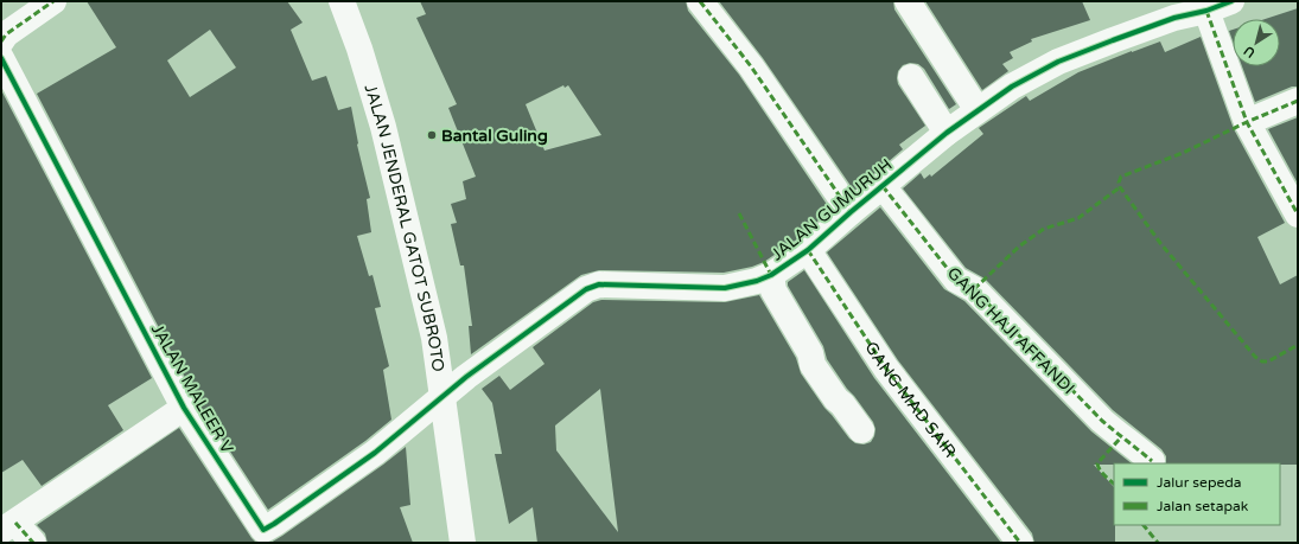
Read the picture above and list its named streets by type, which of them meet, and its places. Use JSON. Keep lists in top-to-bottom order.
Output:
{
  "streets": {
    "street": [
      "JALAN GUMURUH",
      "JALAN JENDERAL GATOT SUBROTO",
      "GANG HAJI AFFANDI",
      "JALAN MALEER V",
      "GANG MAD SAIR"
    ]
  },
  "crossings": [
    ["JALAN GUMURUH", "JALAN JENDERAL GATOT SUBROTO"],
    ["JALAN GUMURUH", "GANG HAJI AFFANDI"],
    ["JALAN GUMURUH", "JALAN MALEER V"],
    ["JALAN GUMURUH", "GANG MAD SAIR"],
    ["JALAN JENDERAL GATOT SUBROTO", "JALAN MALEER V"]
  ],
  "places": ["Bantal Guling"],
  "legend": ["Jalur sepeda", "Jalan setapak"],
  "north": "bottom left"
}
